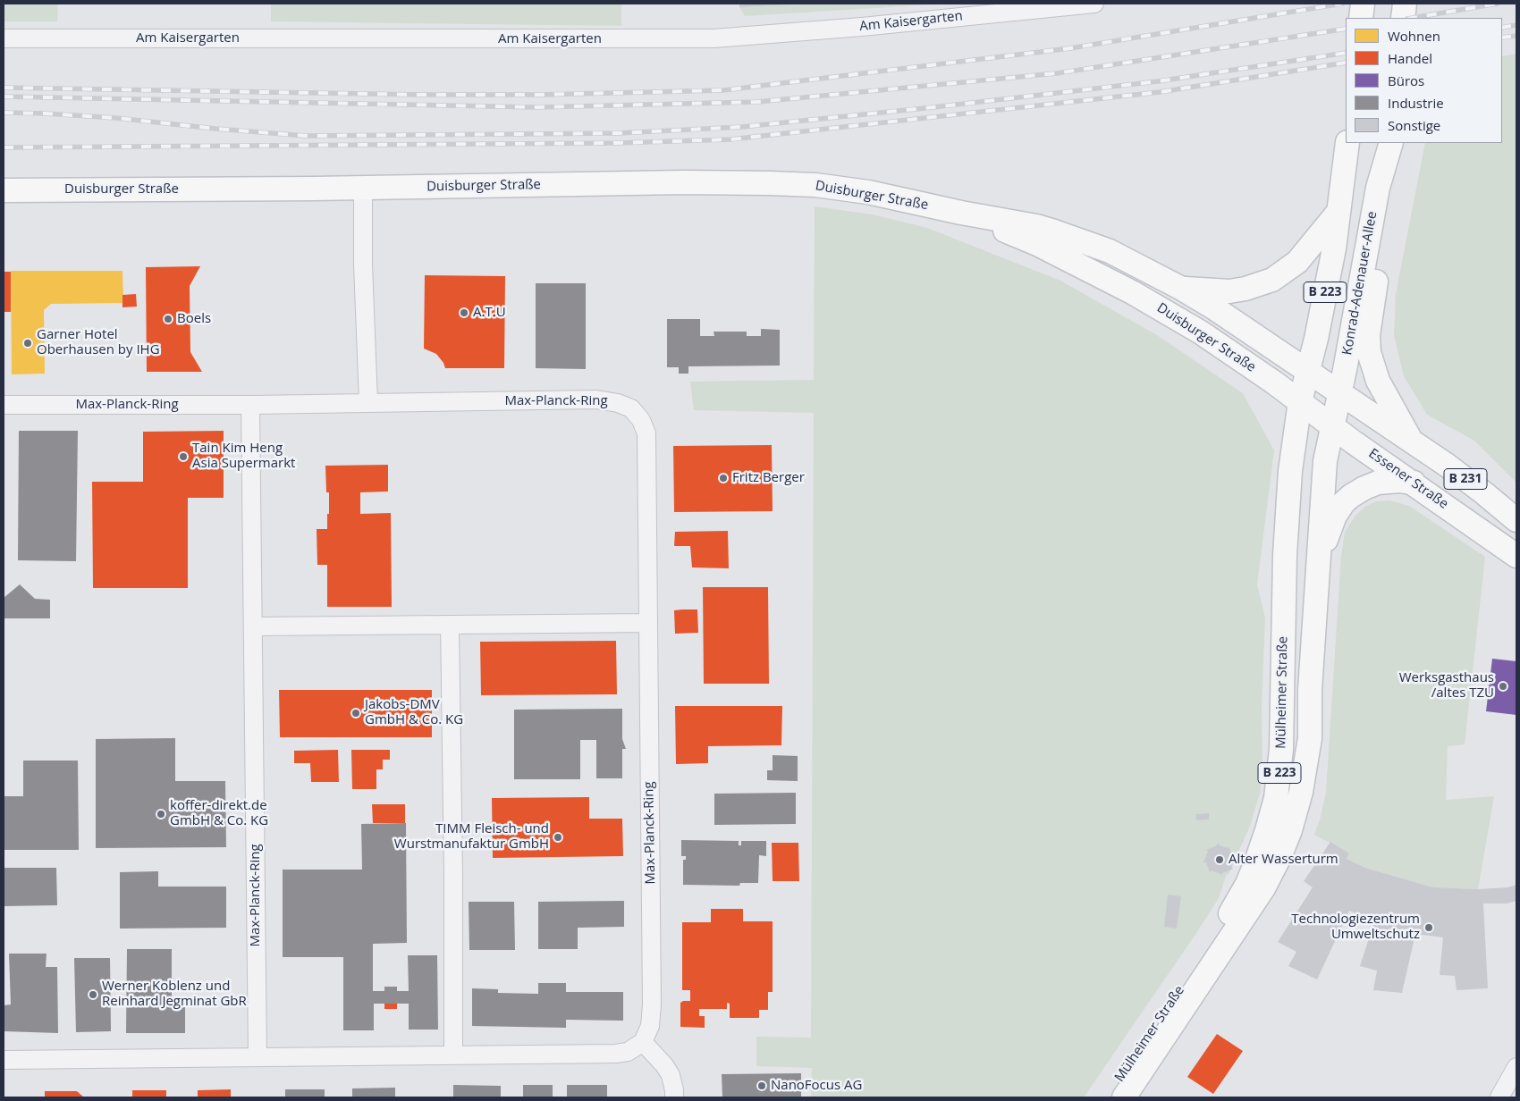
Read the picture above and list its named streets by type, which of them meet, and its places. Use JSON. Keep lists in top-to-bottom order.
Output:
{
  "streets": {
    "main road": [
      "Duisburger Straße",
      "Konrad-Adenauer-Allee",
      "B 223",
      "Essener Straße",
      "B 231",
      "Mülheimer Straße"
    ],
    "street": ["Am Kaisergarten", "Max-Planck-Ring"]
  },
  "crossings": [
    ["Duisburger Straße", "B 223"],
    ["Duisburger Straße", "Essener Straße"],
    ["Duisburger Straße", "B 231"],
    ["Duisburger Straße", "Mülheimer Straße"],
    ["Konrad-Adenauer-Allee", "Essener Straße"],
    ["Konrad-Adenauer-Allee", "B 231"],
    ["Konrad-Adenauer-Allee", "Mülheimer Straße"],
    ["B 223", "Essener Straße"],
    ["B 223", "B 231"],
    ["B 223", "Mülheimer Straße"],
    ["Essener Straße", "Mülheimer Straße"]
  ],
  "places": [
    "A.T.U",
    "Boels",
    "Garner Hotel Oberhausen by IHG",
    "Tain Kim Heng Asia Supermarkt",
    "Fritz Berger",
    "Werksgasthaus /altes TZU",
    "Jakobs-DMV GmbH & Co. KG",
    "koffer-direkt.de GmbH & Co. KG",
    "TIMM Fleisch- und Wurstmanufaktur GmbH",
    "Alter Wasserturm",
    "Technologiezentrum Umweltschutz",
    "Werner Koblenz und Reinhard Jegminat GbR",
    "NanoFocus AG"
  ],
  "legend": [
    "Wohnen",
    "Handel",
    "Büros",
    "Industrie",
    "Sonstige"
  ]
}
